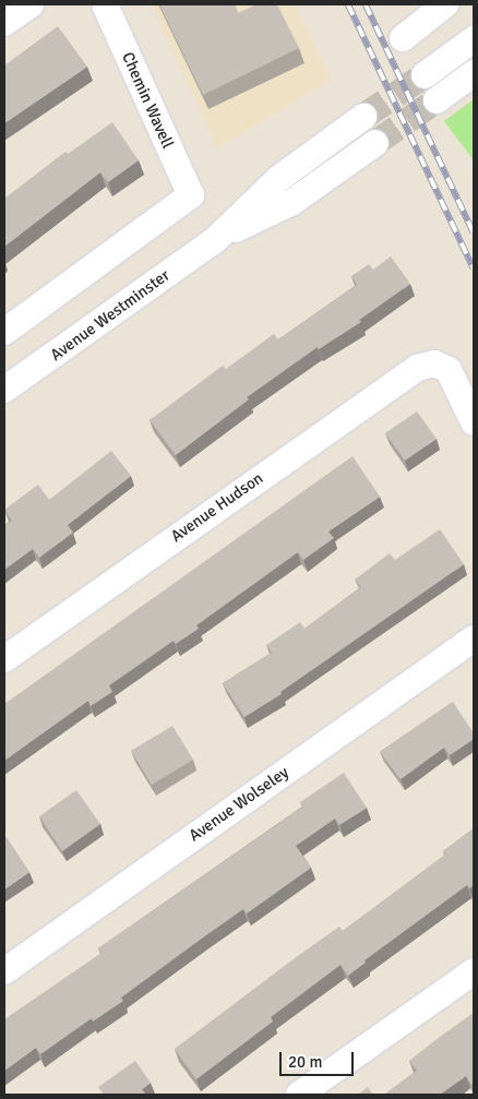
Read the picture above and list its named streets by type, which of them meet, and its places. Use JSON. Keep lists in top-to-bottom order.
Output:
{
  "streets": {
    "street": [
      "Chemin Wavell",
      "Avenue Westminster",
      "Avenue Hudson",
      "Avenue Wolseley"
    ]
  },
  "scale_bar": "20 m"
}
